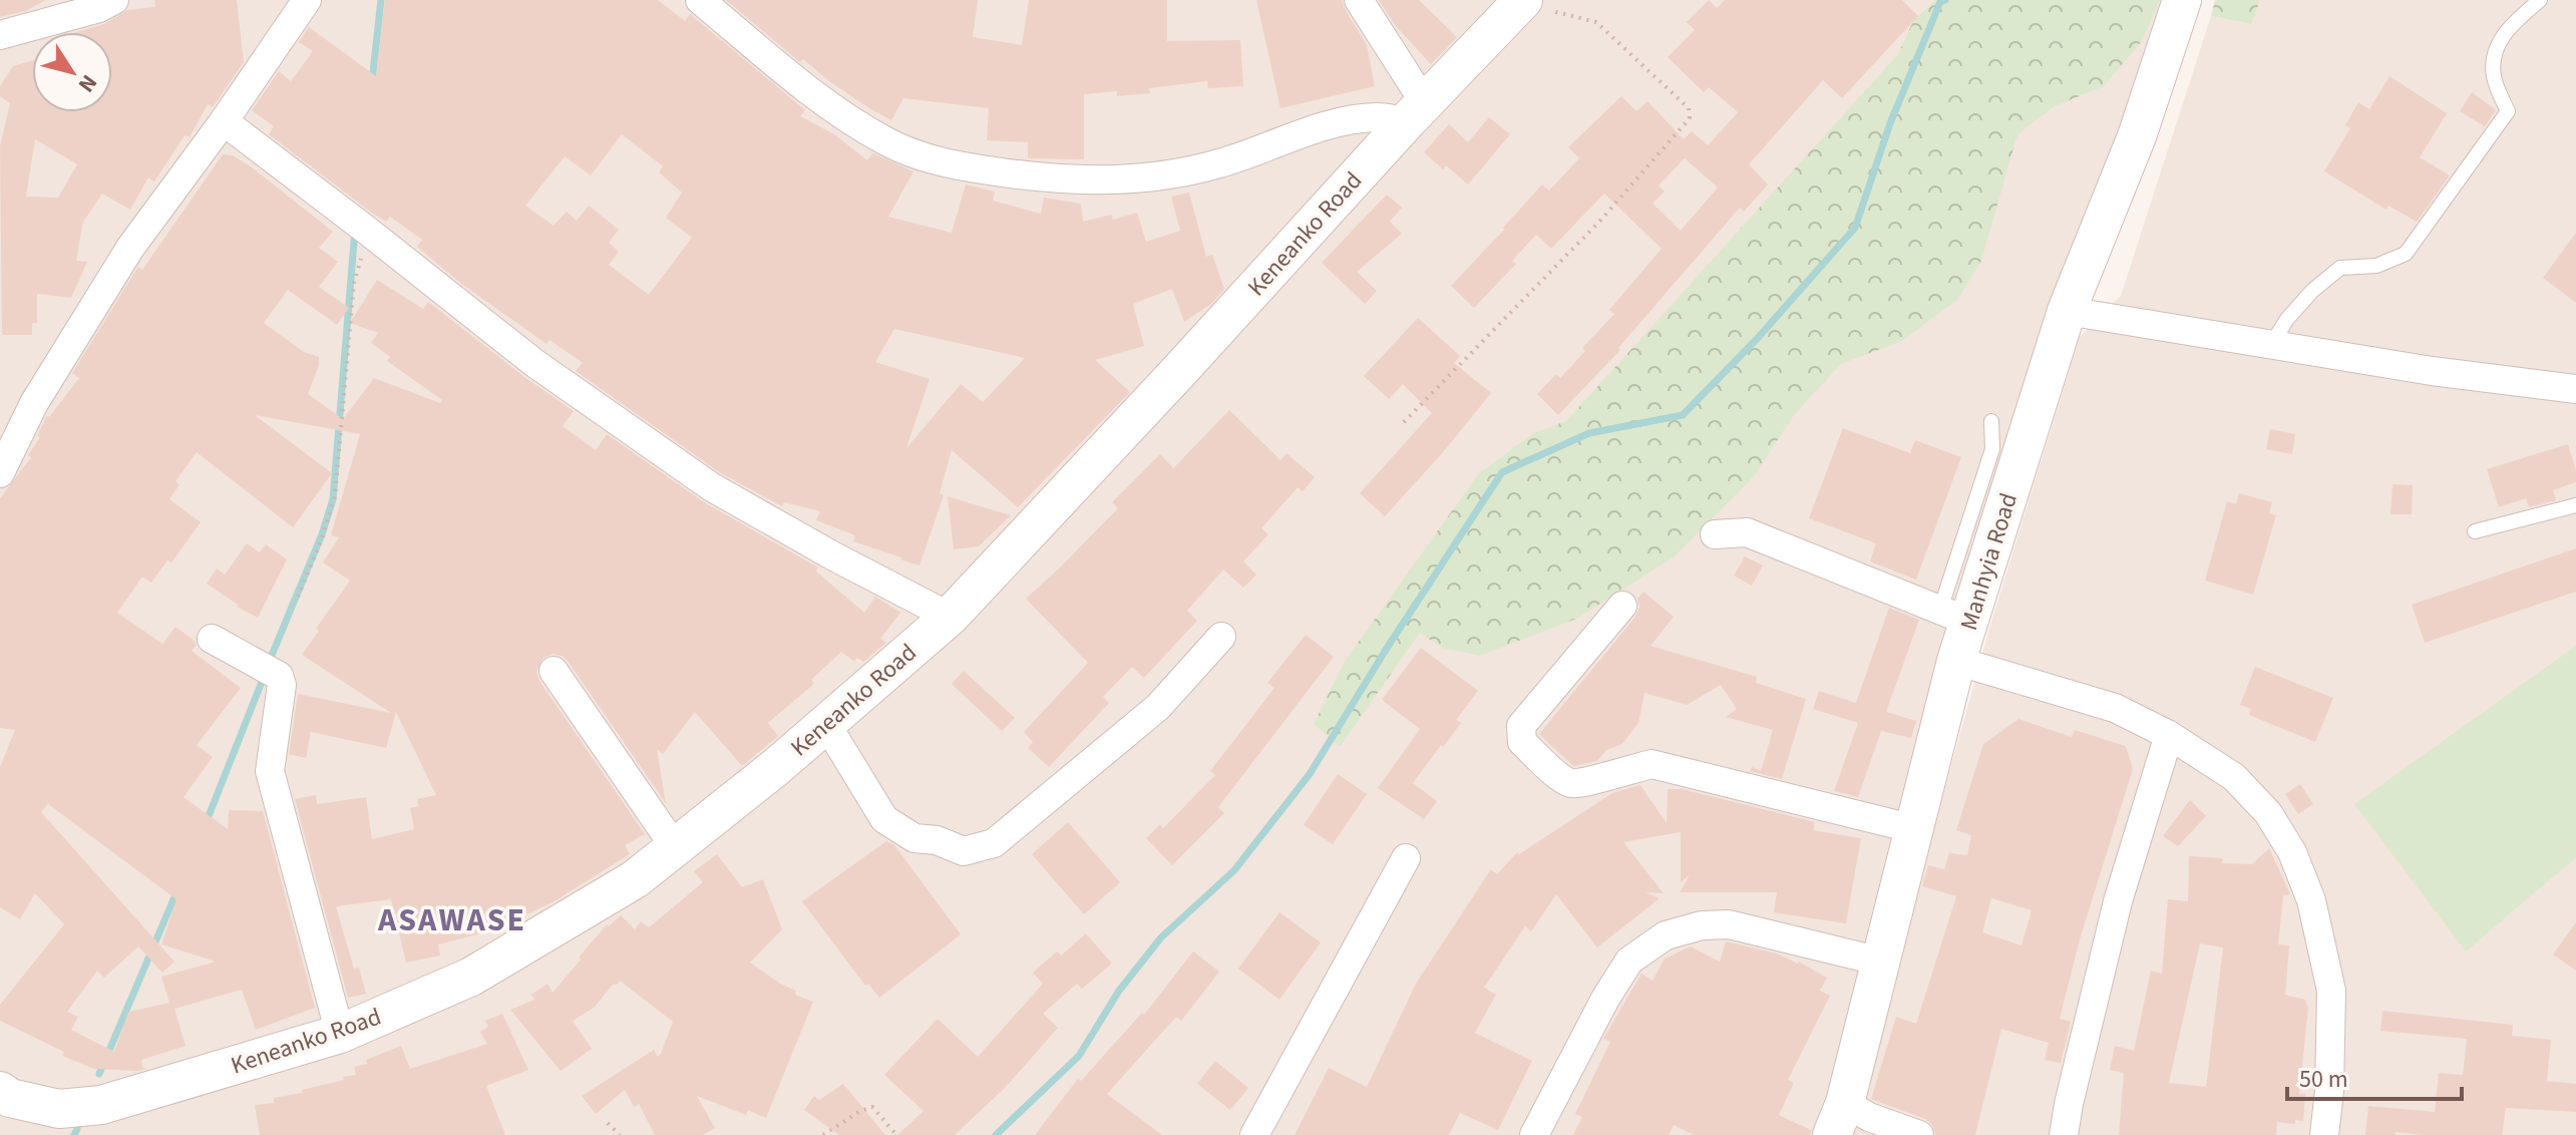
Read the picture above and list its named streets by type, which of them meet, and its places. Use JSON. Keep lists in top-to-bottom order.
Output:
{
  "streets": {
    "street": ["Keneanko Road", "Manhyia Road"]
  },
  "districts": ["ASAWASE"],
  "scale_bar": "50 m",
  "north": "bottom right"
}
